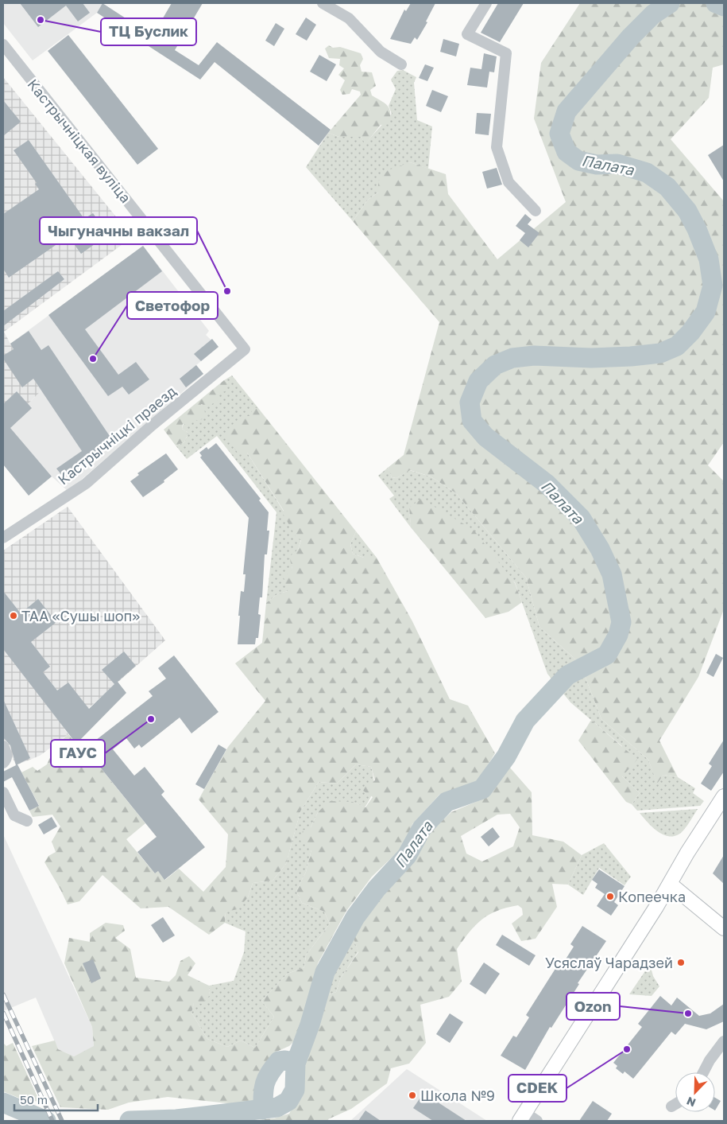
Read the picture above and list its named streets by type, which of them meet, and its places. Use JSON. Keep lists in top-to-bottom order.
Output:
{
  "streets": {
    "street": ["Кастрычніцкая вуліца", "Кастрычніцкі праезд"]
  },
  "crossings": [
    ["Кастрычніцкая вуліца", "Кастрычніцкі праезд"]
  ],
  "water": ["Палата"],
  "places": [
    "ТЦ Буслик",
    "Чыгуначны вакзал",
    "Светофор",
    "ТАА «Сушы шоп»",
    "ГАУС",
    "Копеечка",
    "Усяслаў Чарадзей",
    "Ozon",
    "CDEK",
    "Школа №9"
  ],
  "scale_bar": "50 m",
  "north": "bottom left"
}
